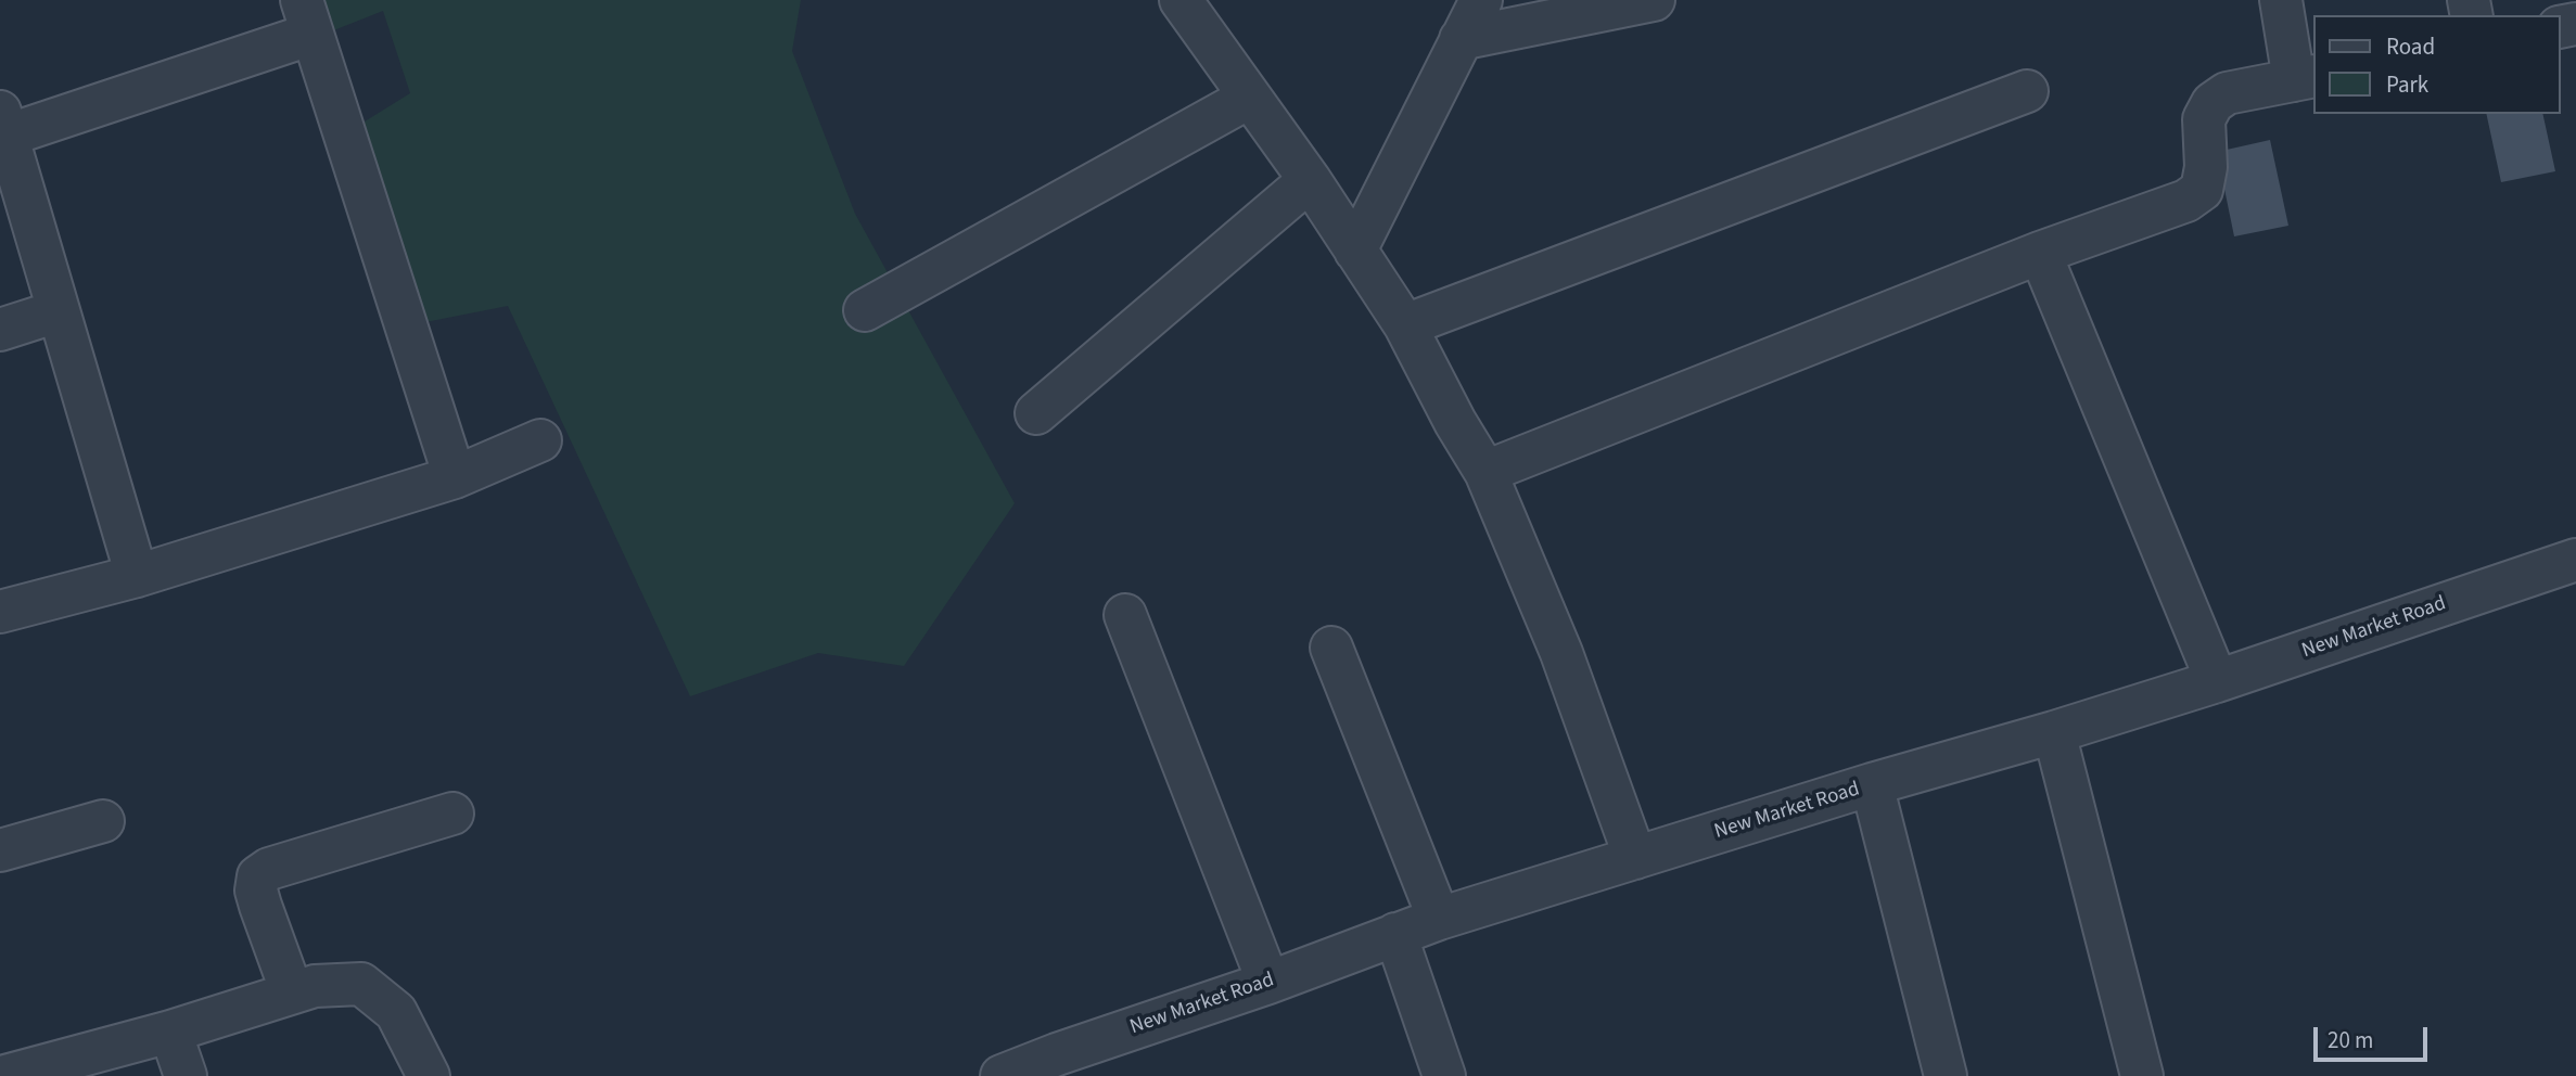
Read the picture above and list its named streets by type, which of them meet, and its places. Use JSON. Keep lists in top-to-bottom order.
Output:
{
  "streets": {
    "street": ["New Market Road"]
  },
  "legend": ["Road", "Park"],
  "scale_bar": "20 m"
}
